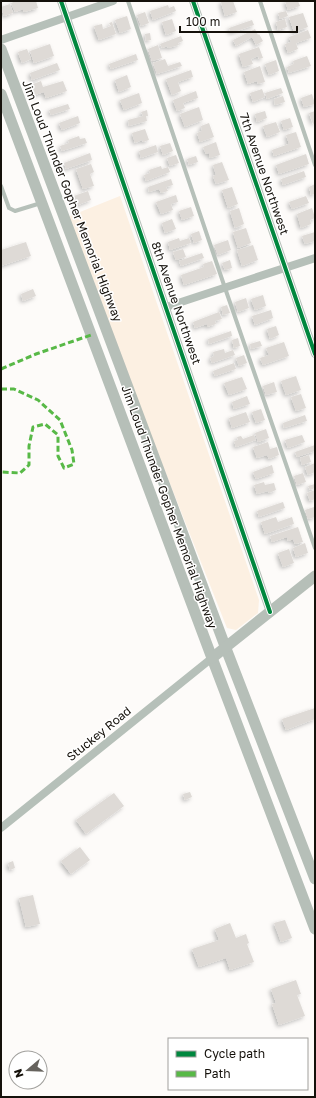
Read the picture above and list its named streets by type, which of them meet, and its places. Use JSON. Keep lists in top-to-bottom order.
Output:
{
  "streets": {
    "main road": ["Jim Loud Thunder Gopher Memorial Highway"],
    "street": ["7th Avenue Northwest", "8th Avenue Northwest", "Stuckey Road"]
  },
  "crossings": [
    ["Jim Loud Thunder Gopher Memorial Highway", "Stuckey Road"]
  ],
  "legend": ["Cycle path", "Path"],
  "scale_bar": "100 m",
  "north": "left"
}
